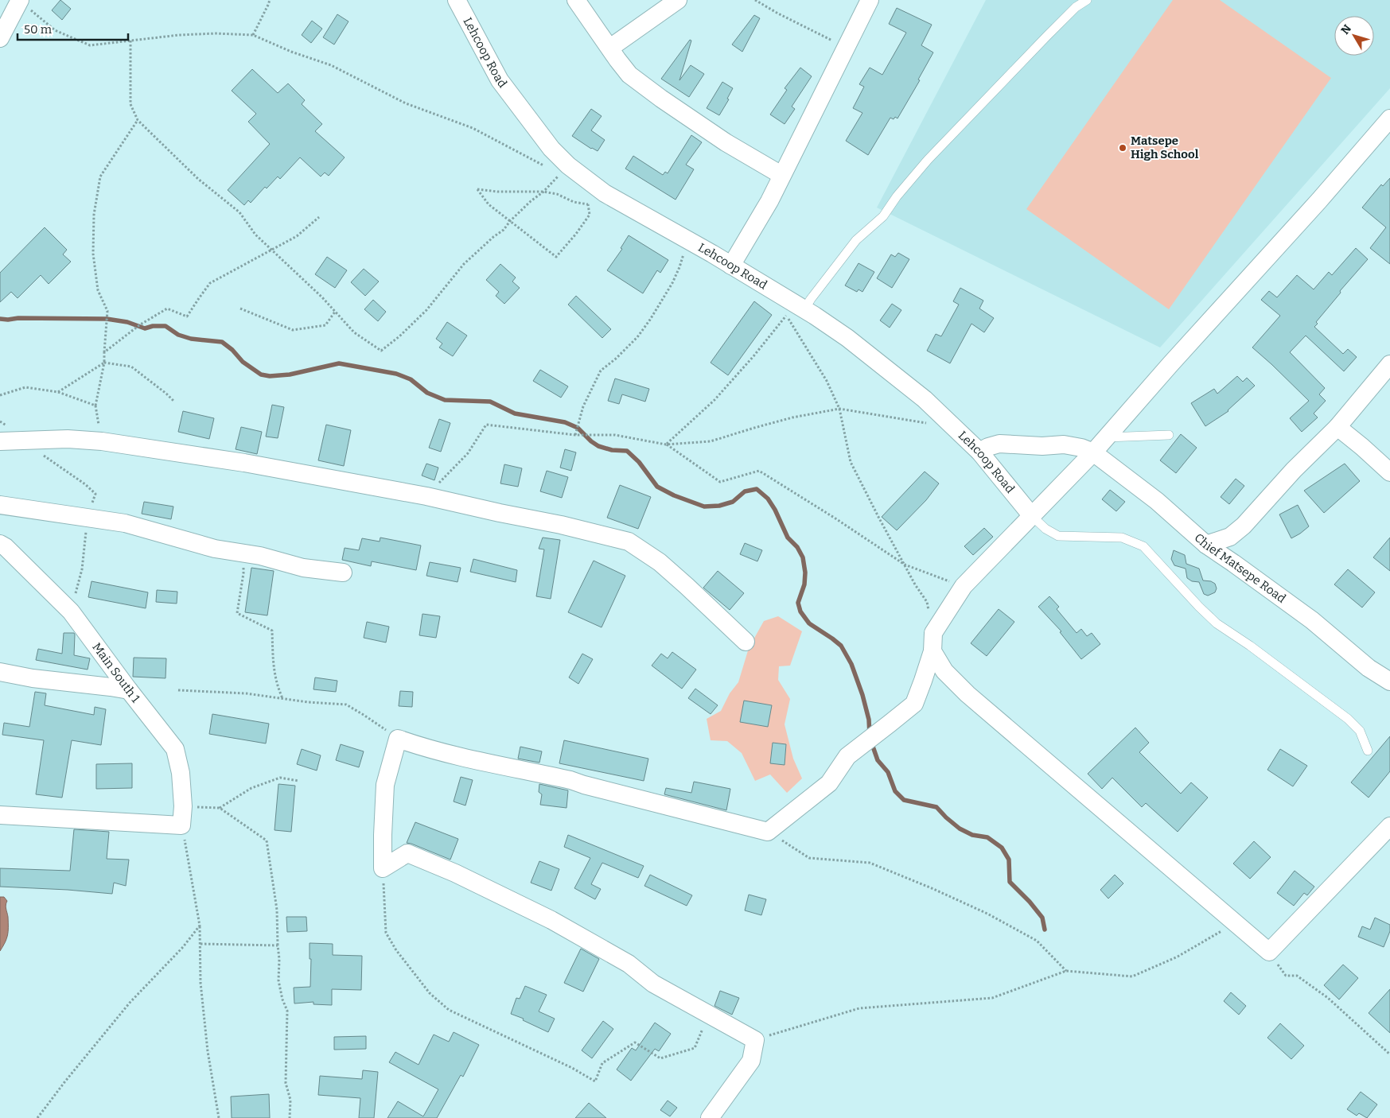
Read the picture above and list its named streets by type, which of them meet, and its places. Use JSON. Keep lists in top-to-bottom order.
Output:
{
  "streets": {
    "street": ["Lehcoop Road", "Chief Matsepe Road", "Main South 1"]
  },
  "crossings": [
    ["Lehcoop Road", "Chief Matsepe Road"]
  ],
  "places": ["Matsepe High School"],
  "scale_bar": "50 m",
  "north": "top left"
}
